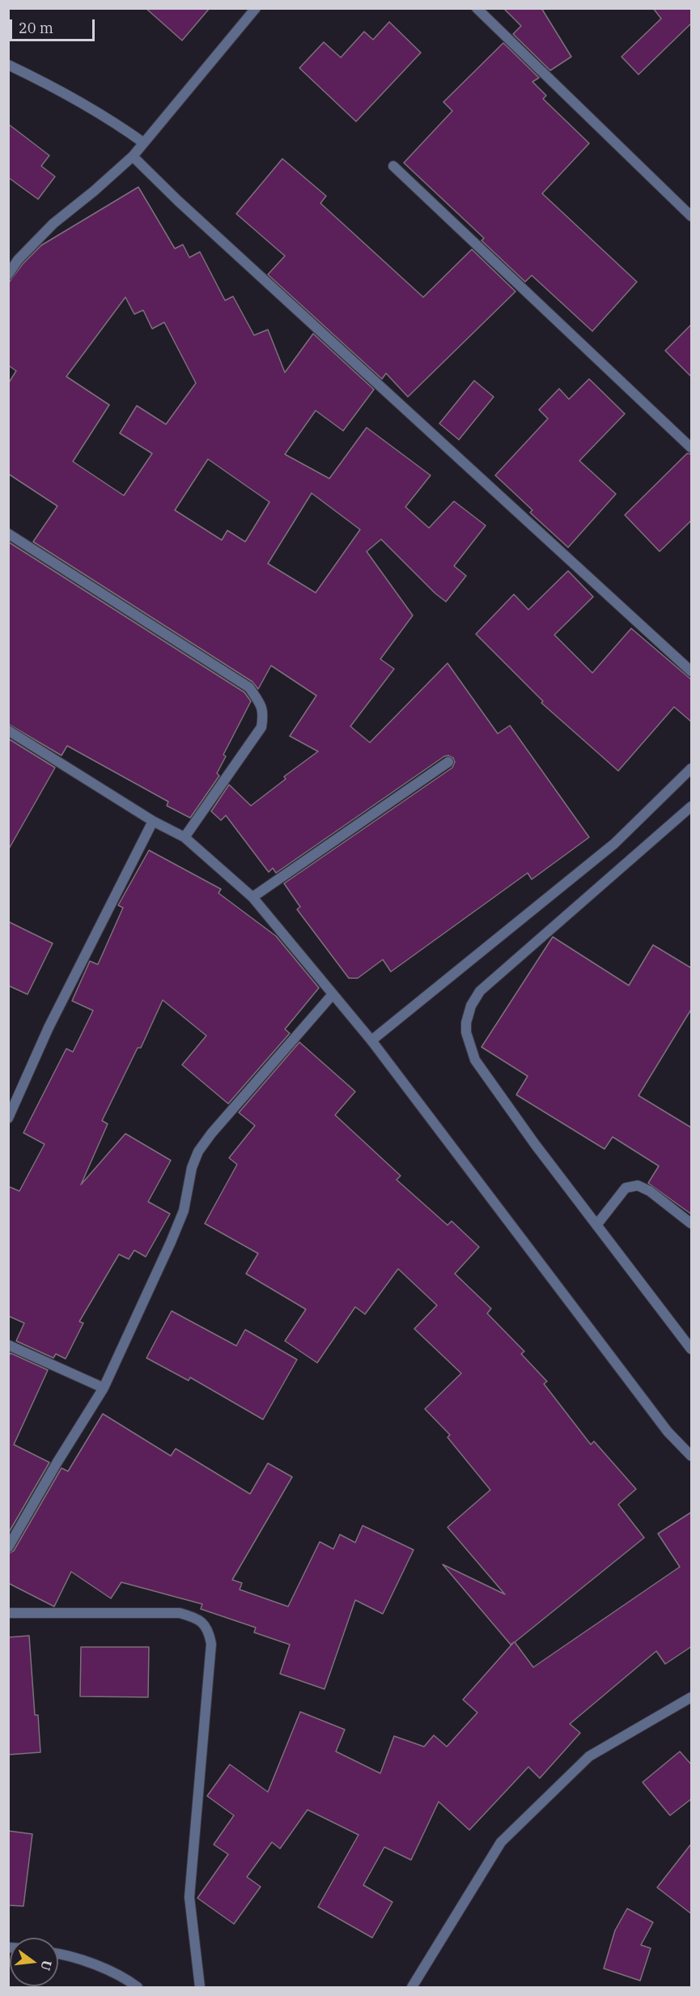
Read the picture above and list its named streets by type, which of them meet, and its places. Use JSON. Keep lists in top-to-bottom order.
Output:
{
  "scale_bar": "20 m",
  "north": "right"
}
